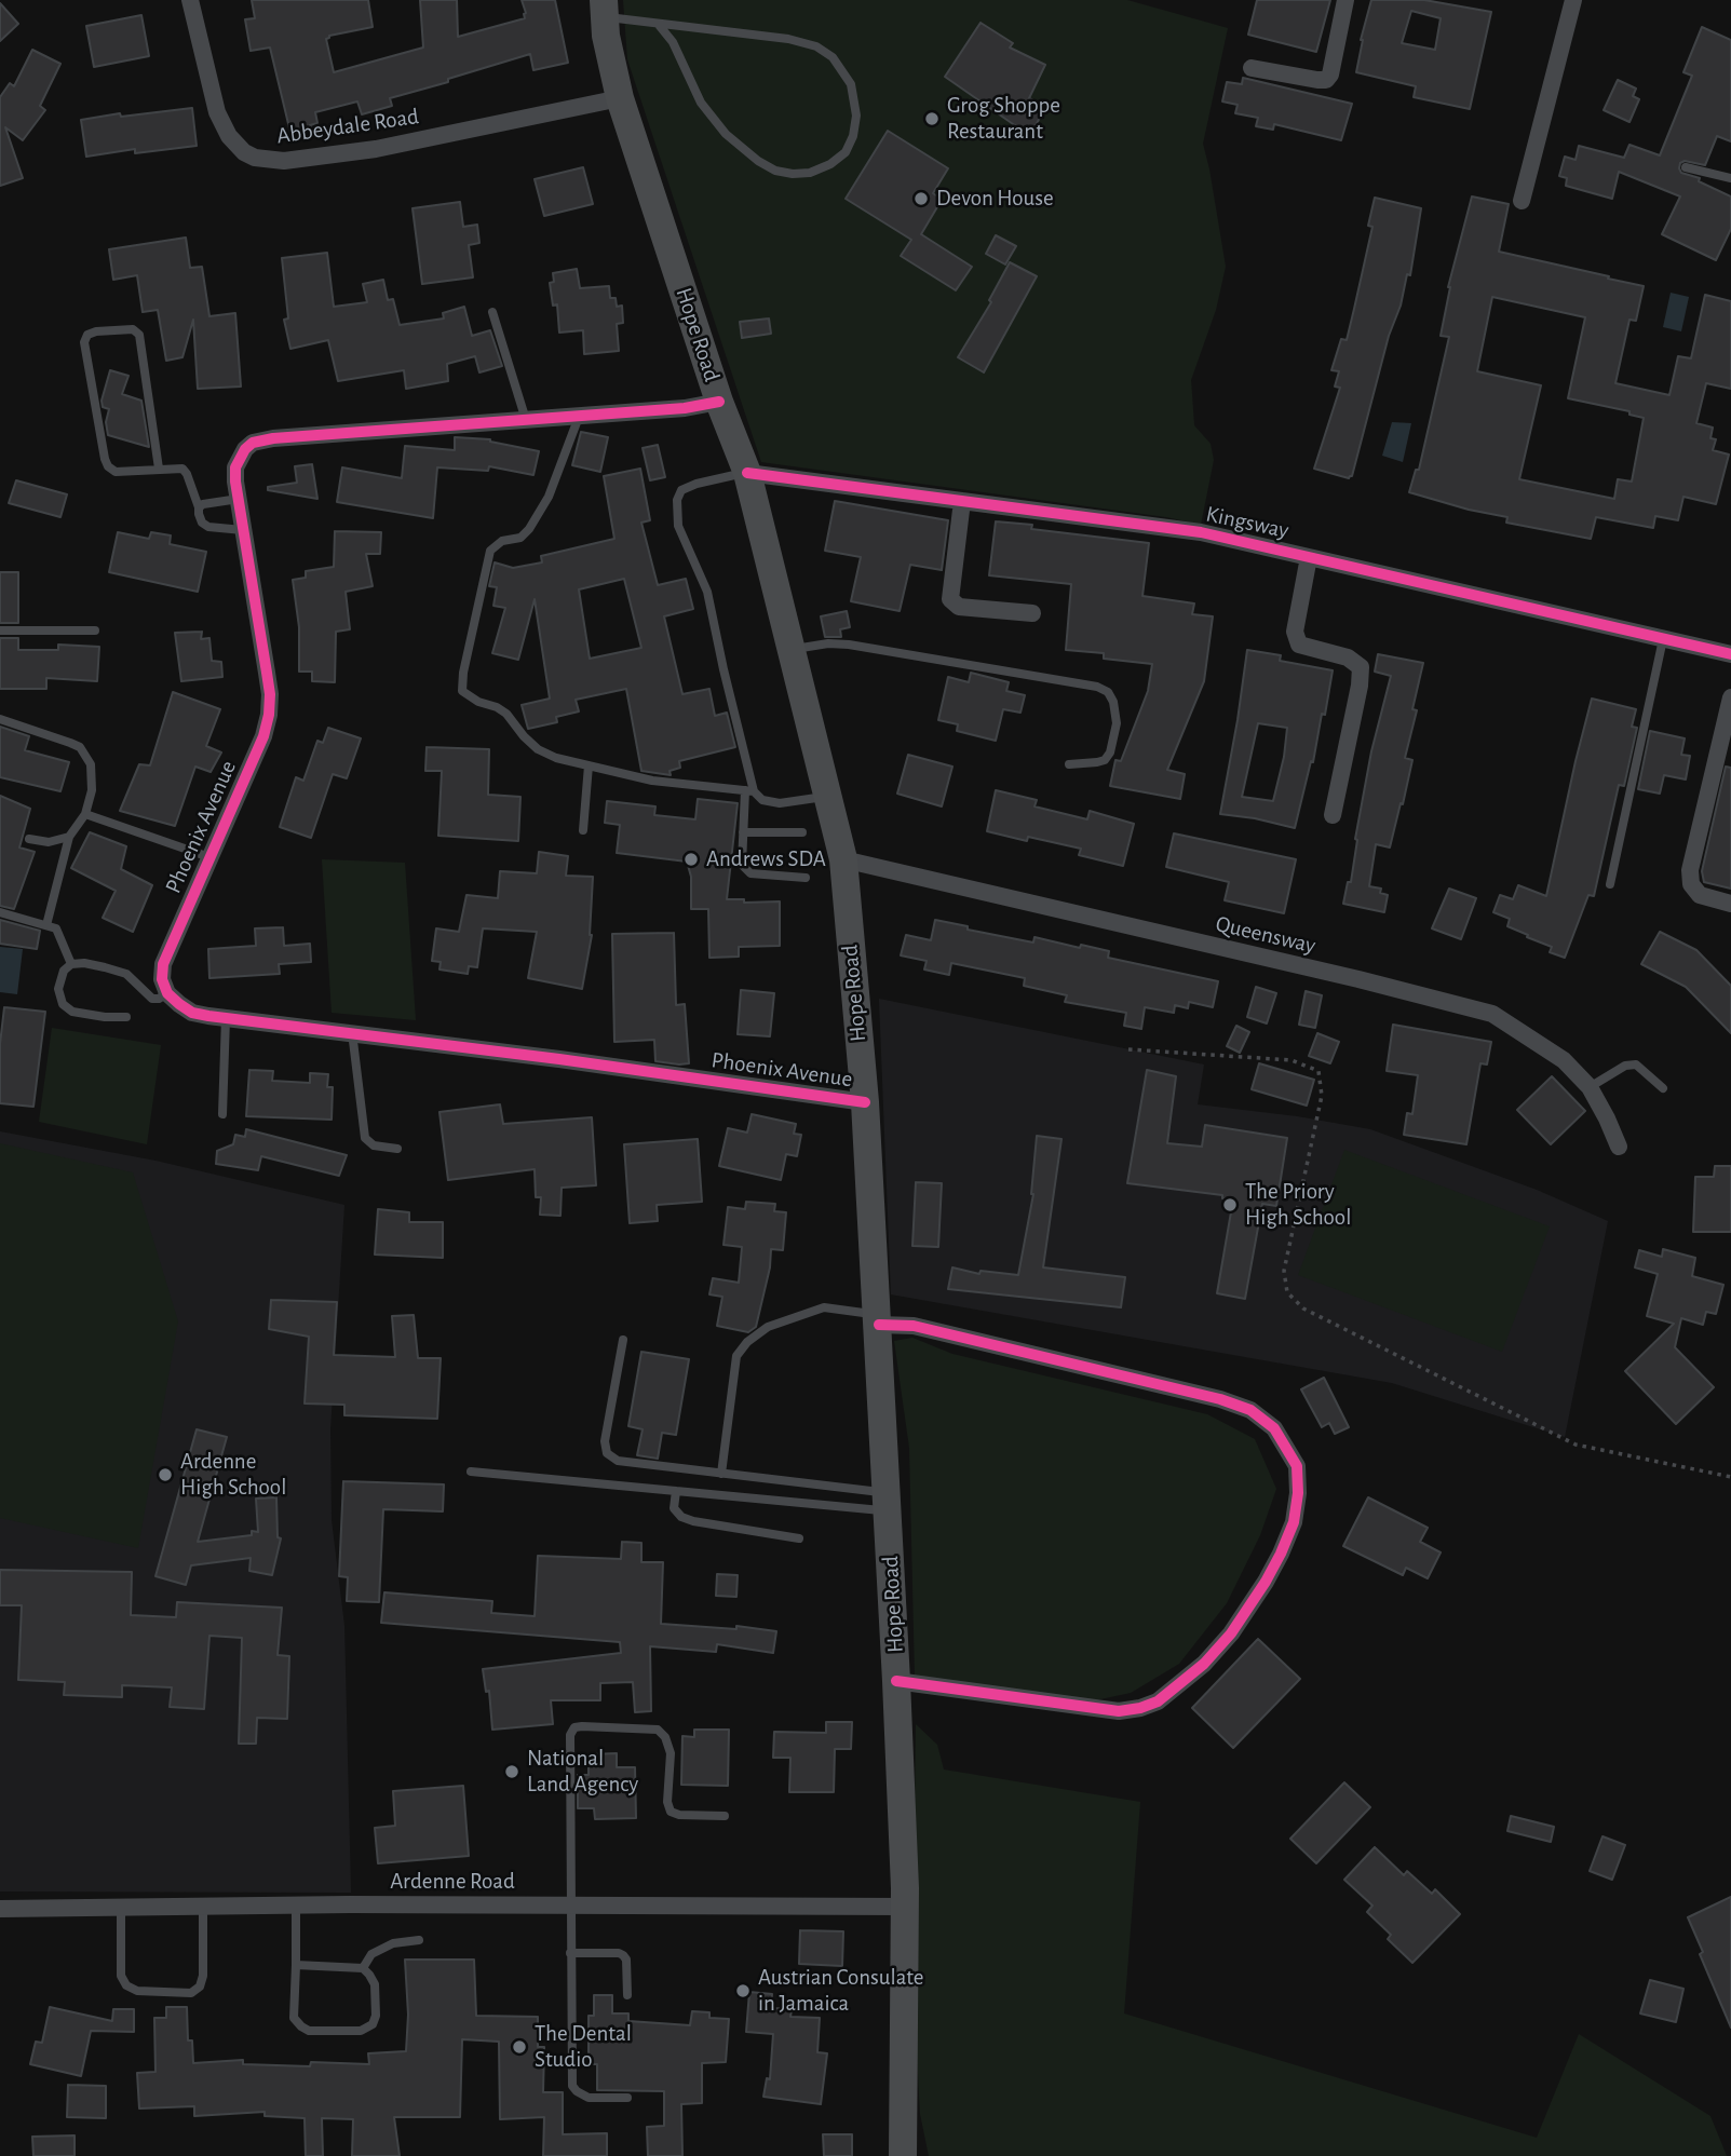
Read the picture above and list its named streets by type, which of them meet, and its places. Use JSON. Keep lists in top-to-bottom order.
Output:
{
  "streets": {
    "main road": ["Hope Road"],
    "street": [
      "Abbeydale Road",
      "Kingsway",
      "Phoenix Avenue",
      "Queensway",
      "Ardenne Road"
    ]
  },
  "crossings": [
    ["Abbeydale Road", "Hope Road"],
    ["Hope Road", "Kingsway"],
    ["Hope Road", "Phoenix Avenue"],
    ["Hope Road", "Queensway"],
    ["Hope Road", "Ardenne Road"]
  ],
  "places": [
    "Grog Shoppe Restaurant",
    "Devon House",
    "Andrews SDA",
    "The Priory High School",
    "Ardenne High School",
    "National Land Agency",
    "Austrian Consulate in Jamaica",
    "The Dental Studio"
  ]
}
